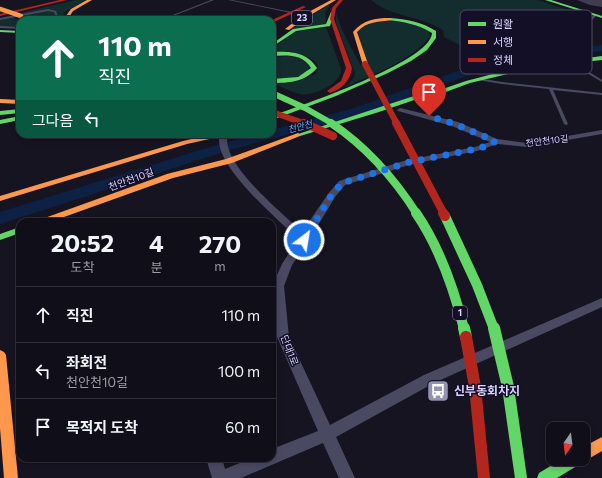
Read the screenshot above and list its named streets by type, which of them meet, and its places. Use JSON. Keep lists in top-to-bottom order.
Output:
{
  "streets": {
    "main road": ["23", "천안천10길", "1"],
    "street": ["단대1로"]
  },
  "crossings": [
    ["천안천10길", "단대1로"],
    ["1", "단대1로"]
  ],
  "water": ["천안천"],
  "places": {
    "bus stop": ["신부동회차지"]
  },
  "legend": ["원활", "서행", "정체"],
  "north": "bottom",
  "page": {
    "turn": ["110 m", "직진"],
    "then": "그다음",
    "eta": [
      "20:52",
      "도착",
      "4",
      "분",
      "270",
      "m"
    ],
    "list": [
      {
        "name": "직진",
        "value": "110 m"
      },
      {
        "name": "좌회전",
        "note": "천안천10길",
        "value": "100 m"
      },
      {
        "name": "목적지 도착",
        "value": "60 m"
      }
    ]
  }
}
